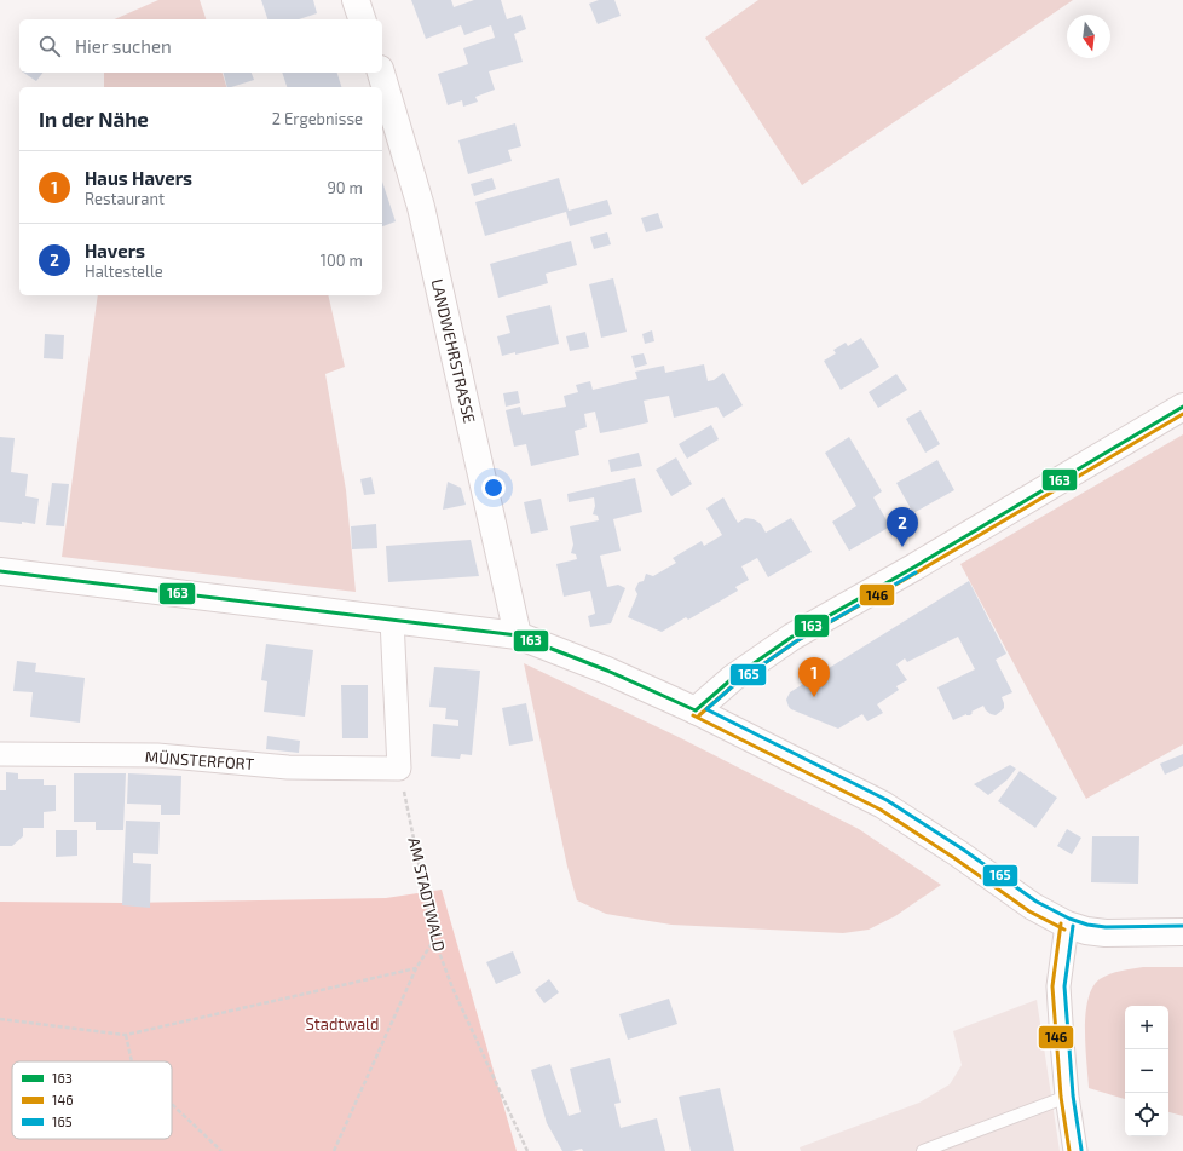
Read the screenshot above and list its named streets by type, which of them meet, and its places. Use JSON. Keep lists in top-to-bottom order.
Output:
{
  "streets": {
    "main road": ["LANDWEHRSTRASSE"],
    "street": ["MÜNSTERFORT"],
    "path": ["AM STADTWALD"]
  },
  "crossings": [
    ["MÜNSTERFORT", "AM STADTWALD"]
  ],
  "parks": ["Stadtwald"],
  "lines": ["transit line 163", "transit line 146", "transit line 165"],
  "legend": ["163", "146", "165"],
  "north": "bottom",
  "page": {
    "search": "Hier suchen",
    "heading": ["In der Nähe", "2 Ergebnisse"],
    "list": [
      {
        "mark": "1",
        "name": "Haus Havers",
        "note": "Restaurant",
        "value": "90 m"
      },
      {
        "mark": "2",
        "name": "Havers",
        "note": "Haltestelle",
        "value": "100 m"
      }
    ],
    "pins": ["2", "1"],
    "map_buttons": ["+", "−"]
  }
}
